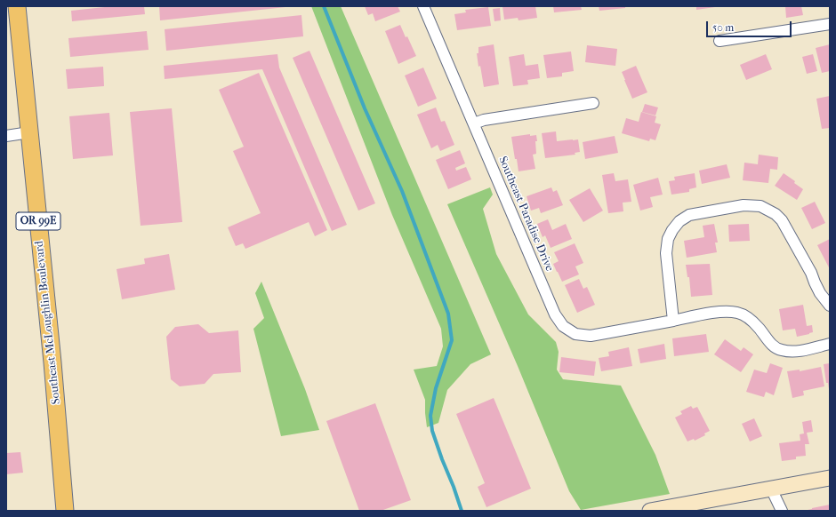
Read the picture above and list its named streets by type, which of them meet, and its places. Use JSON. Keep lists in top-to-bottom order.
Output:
{
  "streets": {
    "main road": ["OR 99E", "Southeast McLoughlin Boulevard"],
    "street": ["Southeast Paradise Drive"]
  },
  "scale_bar": "50 m"
}
